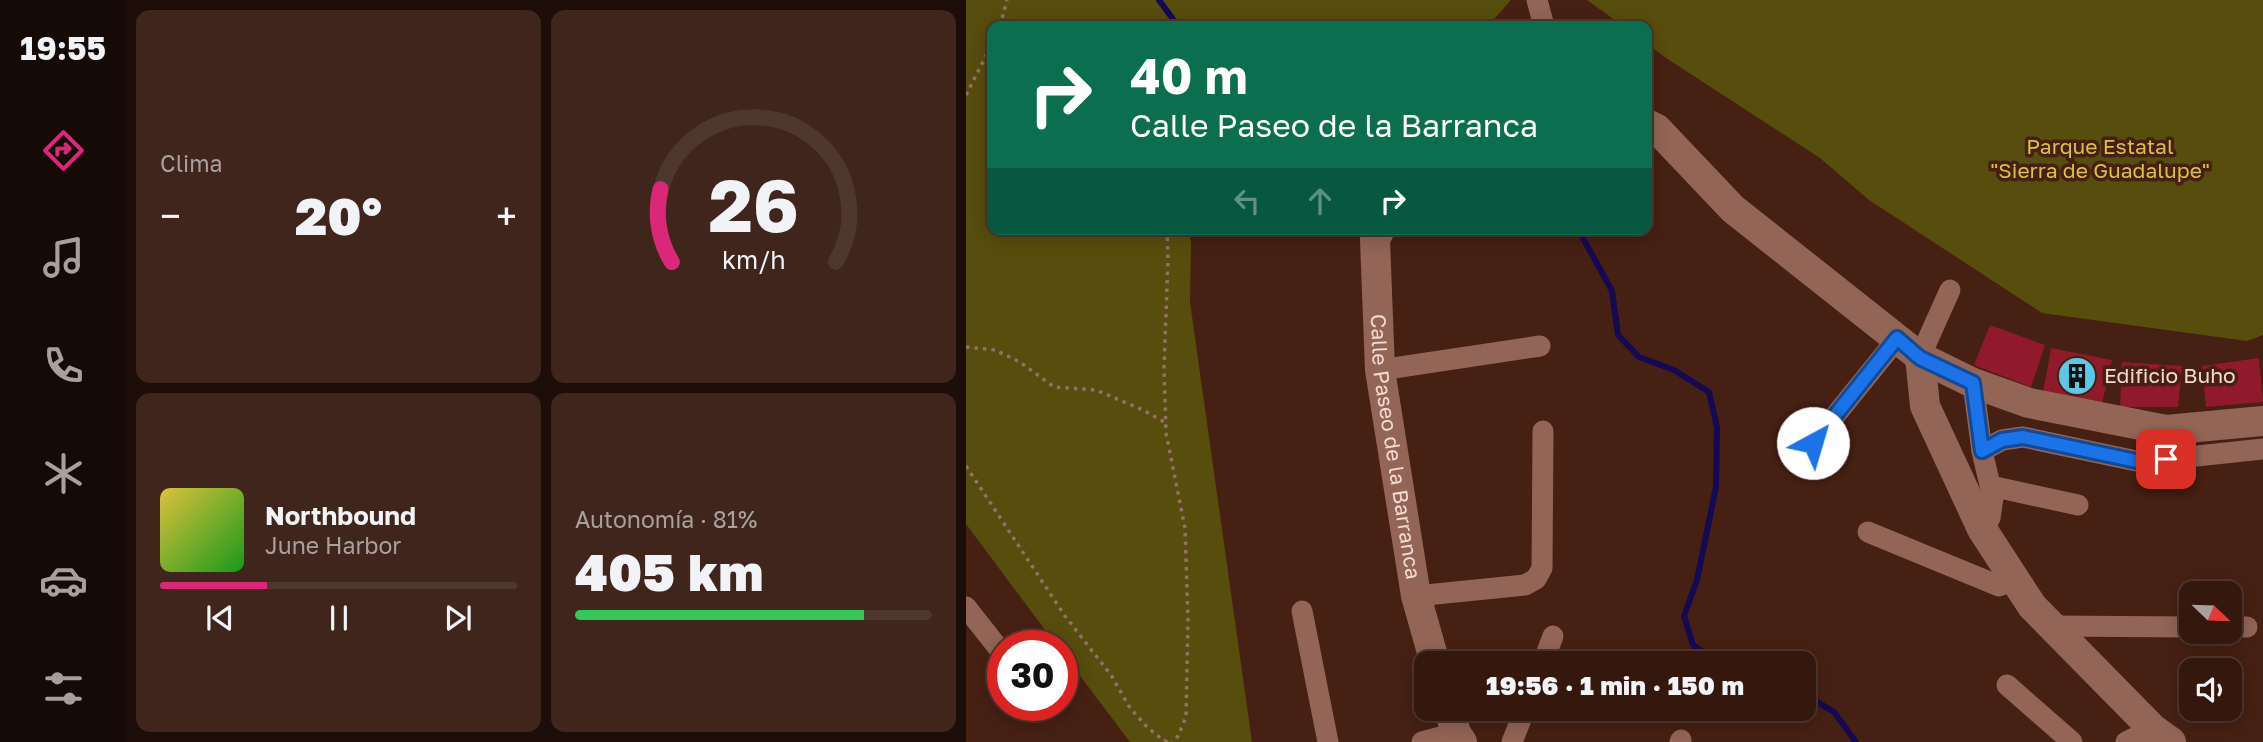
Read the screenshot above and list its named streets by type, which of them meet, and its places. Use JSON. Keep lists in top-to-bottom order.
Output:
{
  "streets": {
    "street": ["Calle Paseo de la Barranca"]
  },
  "parks": ["Parque Estatal \"Sierra de Guadalupe\""],
  "places": {
    "building": ["Edificio Buho"]
  },
  "north": "bottom right",
  "page": {
    "tabs": "19:55",
    "tile": [
      "Clima",
      ["Autonomía · 81%", "405 km"]
    ],
    "turn": ["40 m", "Calle Paseo de la Barranca"],
    "heat": ["−", "20°", "+"],
    "song": ["Northbound", "June Harbor"],
    "limit": "30",
    "trip": "19:56 · 1 min · 150 m",
    "gauge": ["26", "km/h"]
  }
}
